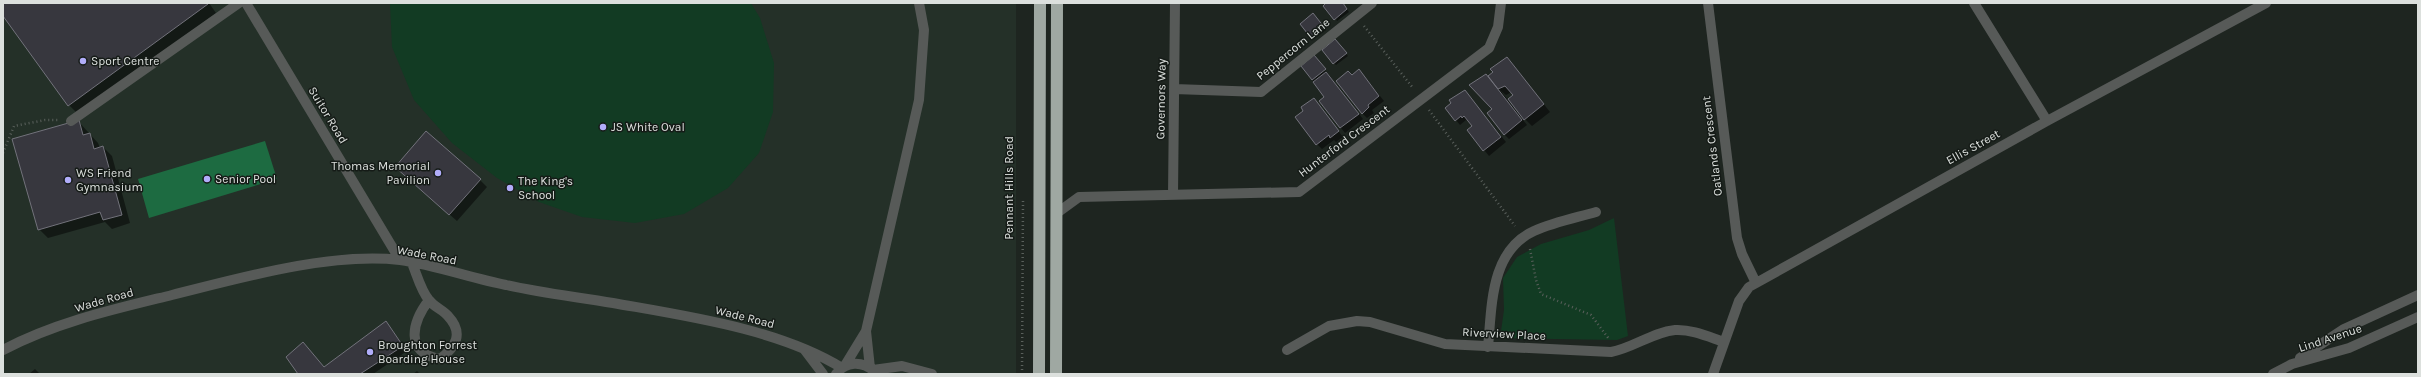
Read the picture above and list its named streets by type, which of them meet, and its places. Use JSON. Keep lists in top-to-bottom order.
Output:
{
  "streets": {
    "street": [
      "Peppercorn Lane",
      "Governors Way",
      "Suitor Road",
      "Hunterford Crescent",
      "Oatlands Crescent",
      "Ellis Street",
      "Wade Road",
      "Riverview Place",
      "Lind Avenue"
    ],
    "path": ["Pennant Hills Road"]
  },
  "crossings": [
    ["Peppercorn Lane", "Governors Way"],
    ["Governors Way", "Hunterford Crescent"],
    ["Suitor Road", "Wade Road"],
    ["Oatlands Crescent", "Ellis Street"],
    ["Ellis Street", "Riverview Place"]
  ],
  "places": [
    "Sport Centre",
    "JS White Oval",
    "Thomas Memorial Pavilion",
    "Senior Pool",
    "WS Friend Gymnasium",
    "The King's School",
    "Broughton Forrest Boarding House"
  ]
}
